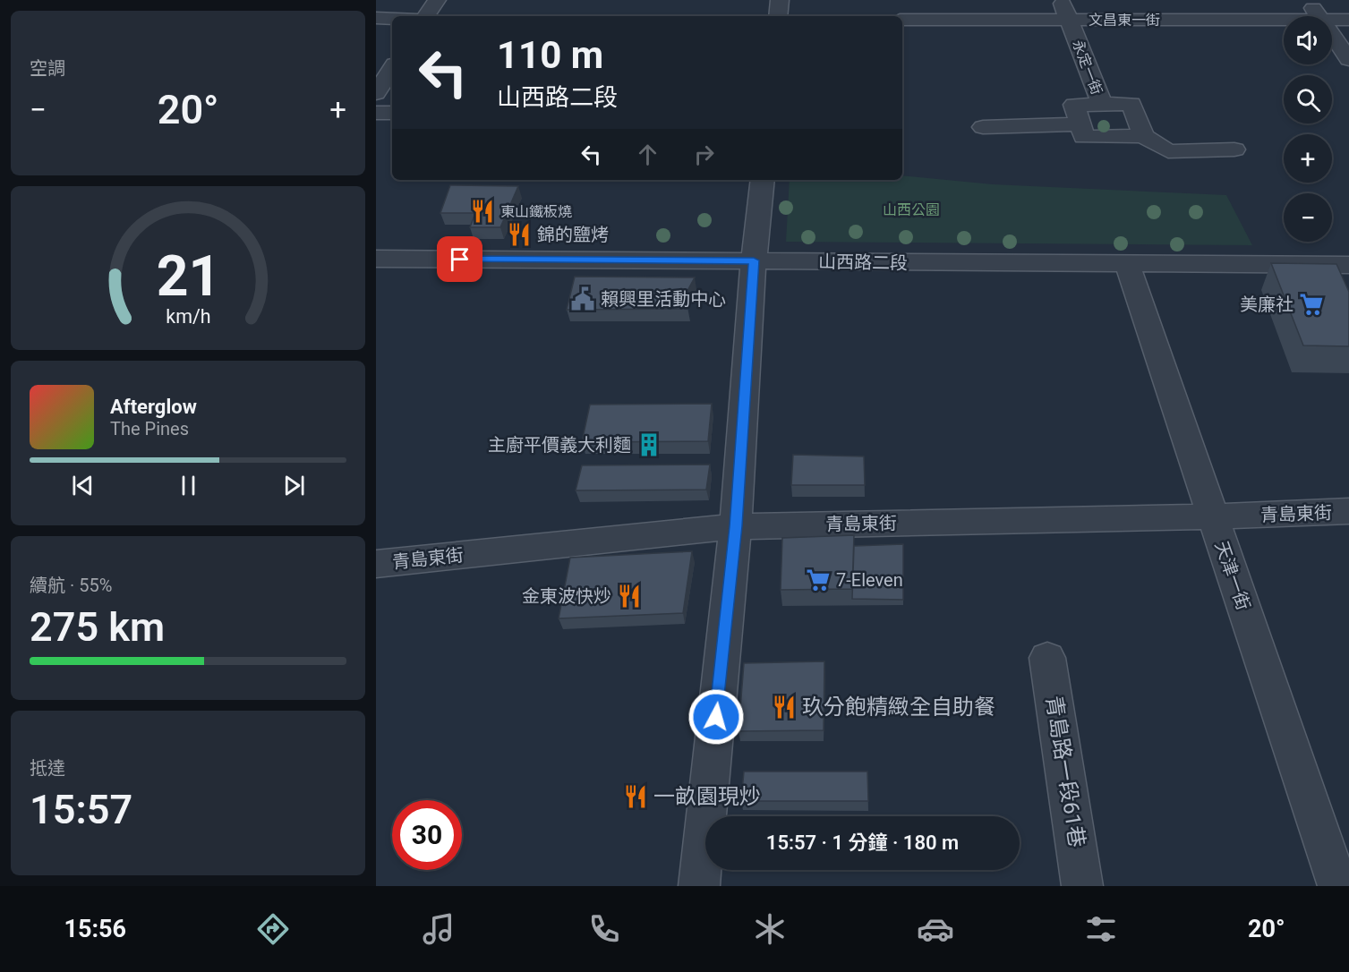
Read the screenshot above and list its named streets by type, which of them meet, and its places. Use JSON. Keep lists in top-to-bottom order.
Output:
{
  "streets": {
    "street": [
      "文昌東一街",
      "永定一街",
      "山西路二段",
      "青島東街",
      "天津一街",
      "青島路一段61巷"
    ]
  },
  "crossings": [
    ["文昌東一街", "永定一街"],
    ["山西路二段", "天津一街"],
    ["青島東街", "天津一街"]
  ],
  "parks": ["山西公園"],
  "places": {
    "restaurant": [
      "東山鐵板燒",
      "錦的鹽烤",
      "金東波快炒",
      "玖分飽精緻全自助餐",
      "一畝園現炒"
    ],
    "public building": ["賴興里活動中心"],
    "supermarket": ["美廉社", "7-Eleven"],
    "building": ["主廚平價義大利麵"]
  },
  "page": {
    "tile": [
      "空調",
      ["續航 · 55%", "275 km"],
      ["抵達", "15:57"]
    ],
    "map_buttons": ["+", "−"],
    "turn": ["110 m", "山西路二段"],
    "heat": ["−", "20°", "+"],
    "song": ["Afterglow", "The Pines"],
    "limit": "30",
    "trip": "15:57 · 1 分鐘 · 180 m",
    "tabs": ["15:56", "20°"],
    "gauge": ["21", "km/h"]
  }
}
